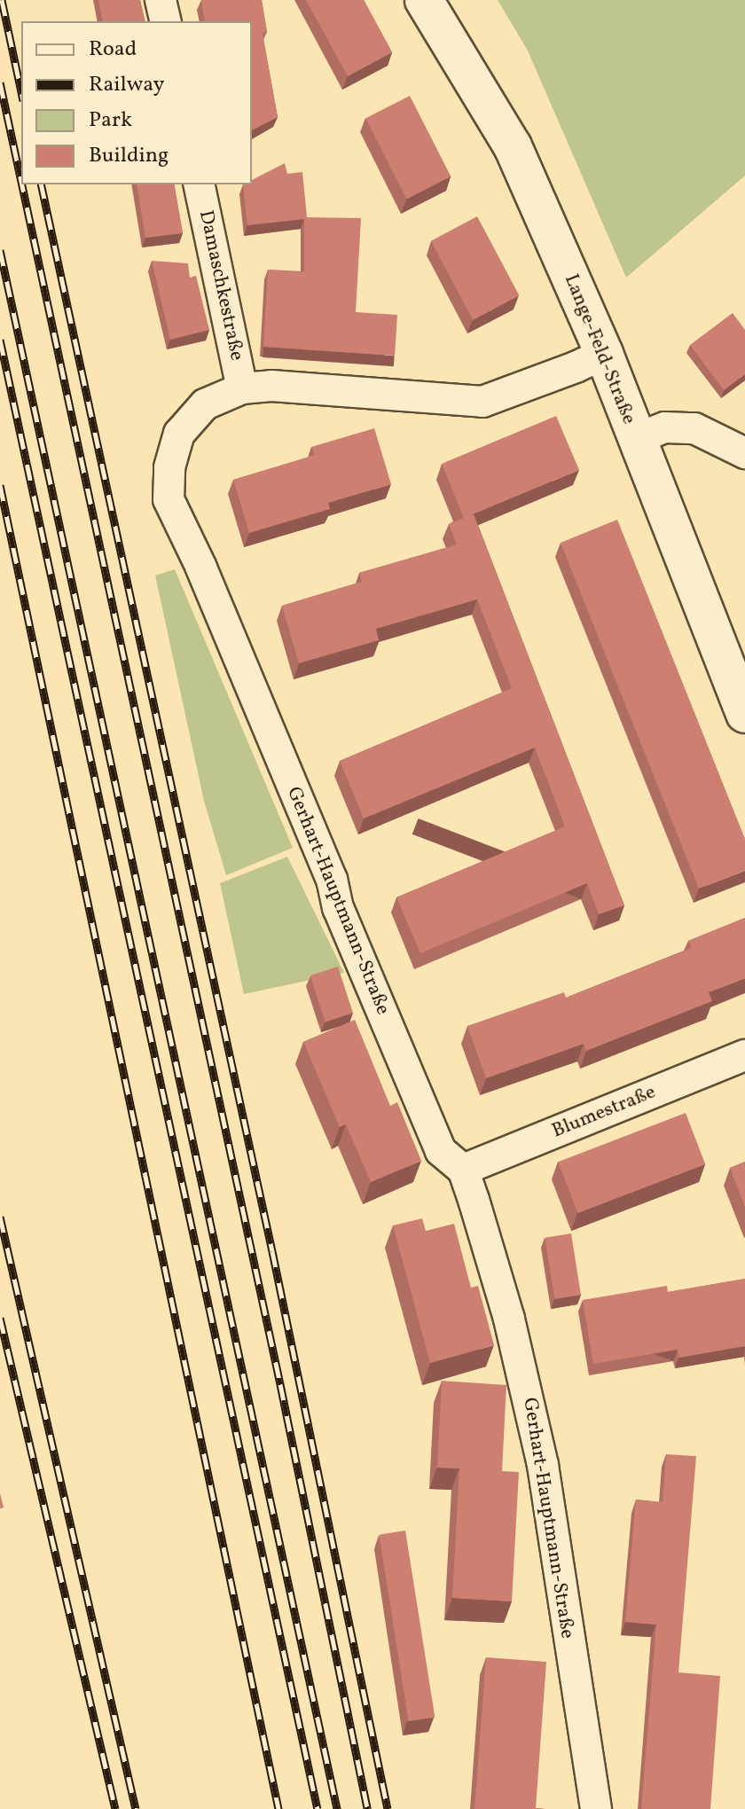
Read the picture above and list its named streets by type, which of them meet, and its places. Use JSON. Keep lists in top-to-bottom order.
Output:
{
  "streets": {
    "street": [
      "Damaschkestraße",
      "Lange-Feld-Straße",
      "Gerhart-Hauptmann-Straße",
      "Blumestraße"
    ]
  },
  "crossings": [
    ["Damaschkestraße", "Gerhart-Hauptmann-Straße"],
    ["Lange-Feld-Straße", "Gerhart-Hauptmann-Straße"],
    ["Gerhart-Hauptmann-Straße", "Blumestraße"]
  ],
  "legend": [
    "Road",
    "Railway",
    "Park",
    "Building"
  ]
}
